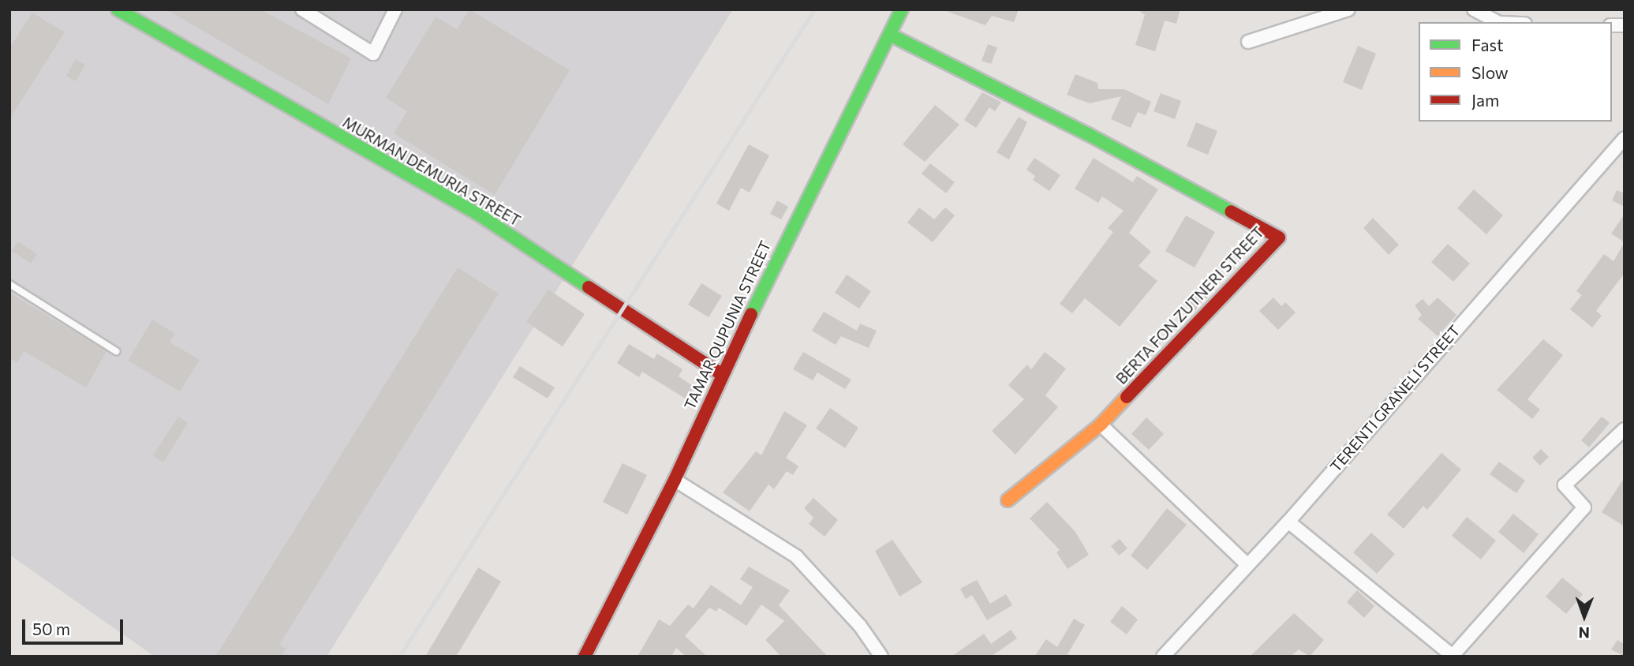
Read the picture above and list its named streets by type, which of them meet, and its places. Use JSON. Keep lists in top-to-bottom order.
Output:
{
  "streets": {
    "street": [
      "MURMAN DEMURIA STREET",
      "BERTA FON ZUTNERI STREET",
      "TAMAR QUPUNIA STREET",
      "TERENTI GRANELI STREET"
    ]
  },
  "crossings": [
    ["MURMAN DEMURIA STREET", "TAMAR QUPUNIA STREET"],
    ["BERTA FON ZUTNERI STREET", "TAMAR QUPUNIA STREET"]
  ],
  "legend": ["Fast", "Slow", "Jam"],
  "scale_bar": "50 m",
  "north": "bottom"
}
